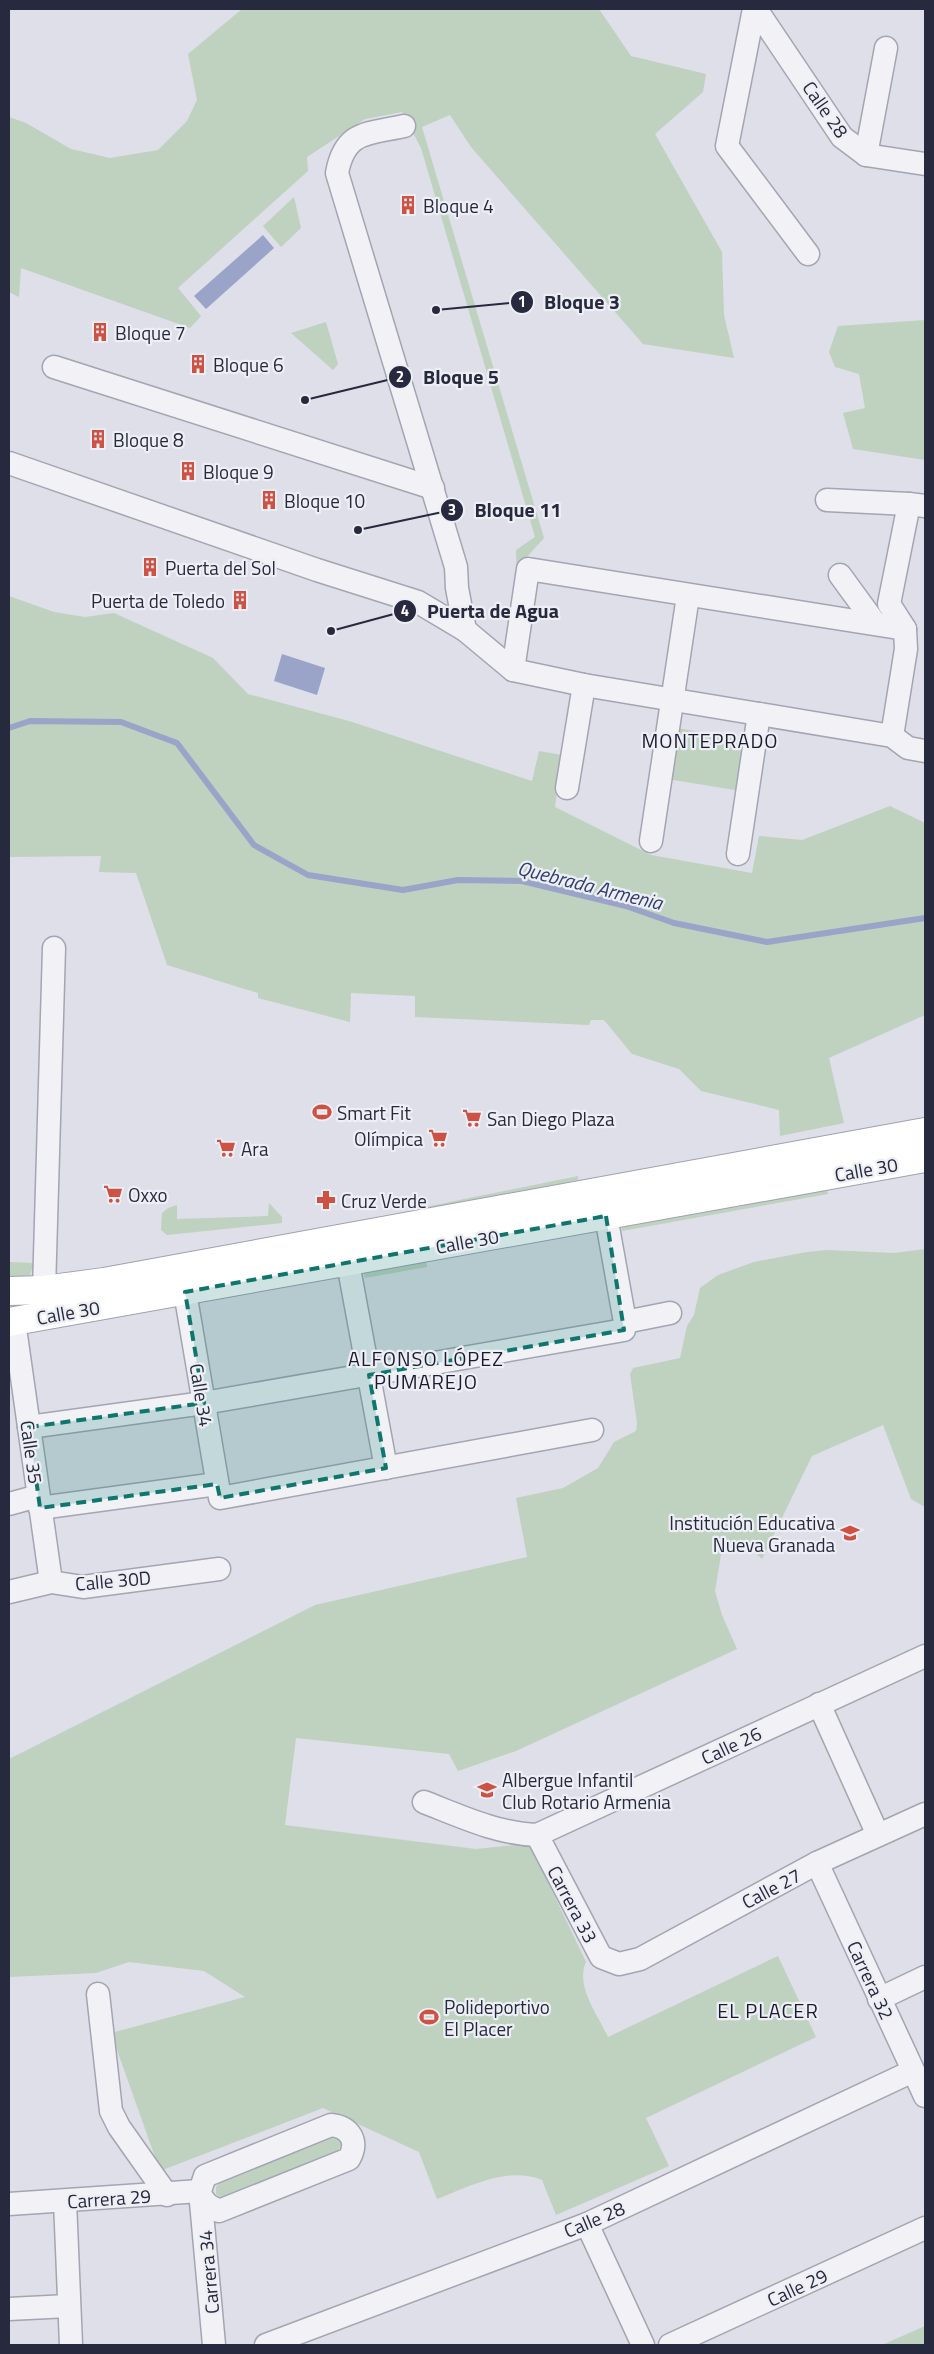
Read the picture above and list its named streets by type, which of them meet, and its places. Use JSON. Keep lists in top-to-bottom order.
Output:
{
  "streets": {
    "main road": ["Calle 30"],
    "street": [
      "Calle 28",
      "Calle 34",
      "Calle 35",
      "Calle 30D",
      "Calle 26",
      "Calle 27",
      "Carrera 33",
      "Carrera 32",
      "Carrera 29",
      "Carrera 34",
      "Calle 29"
    ]
  },
  "crossings": [
    ["Calle 28", "Carrera 32"],
    ["Calle 30", "Calle 34"],
    ["Calle 30", "Calle 35"],
    ["Calle 35", "Calle 30D"],
    ["Calle 26", "Carrera 33"],
    ["Calle 27", "Carrera 33"],
    ["Calle 27", "Carrera 32"],
    ["Carrera 29", "Carrera 34"]
  ],
  "districts": ["MONTEPRADO", "ALFONSO LÓPEZ PUMAREJO", "EL PLACER"],
  "water": ["Quebrada Armenia"],
  "places": {
    "building": [
      "Bloque 4",
      "Bloque 7",
      "Bloque 6",
      "Bloque 8",
      "Bloque 9",
      "Bloque 10",
      "Puerta del Sol",
      "Puerta de Toledo"
    ],
    "other": [
      "Bloque 3",
      "Bloque 5",
      "Bloque 11",
      "Puerta de Agua"
    ],
    "sports": ["Smart Fit", "Polideportivo El Placer"],
    "supermarket": [
      "San Diego Plaza",
      "Olímpica",
      "Ara",
      "Oxxo"
    ],
    "pharmacy": ["Cruz Verde"],
    "school or university": ["Institución Educativa Nueva Granada", "Albergue Infantil Club Rotario Armenia"]
  }
}
